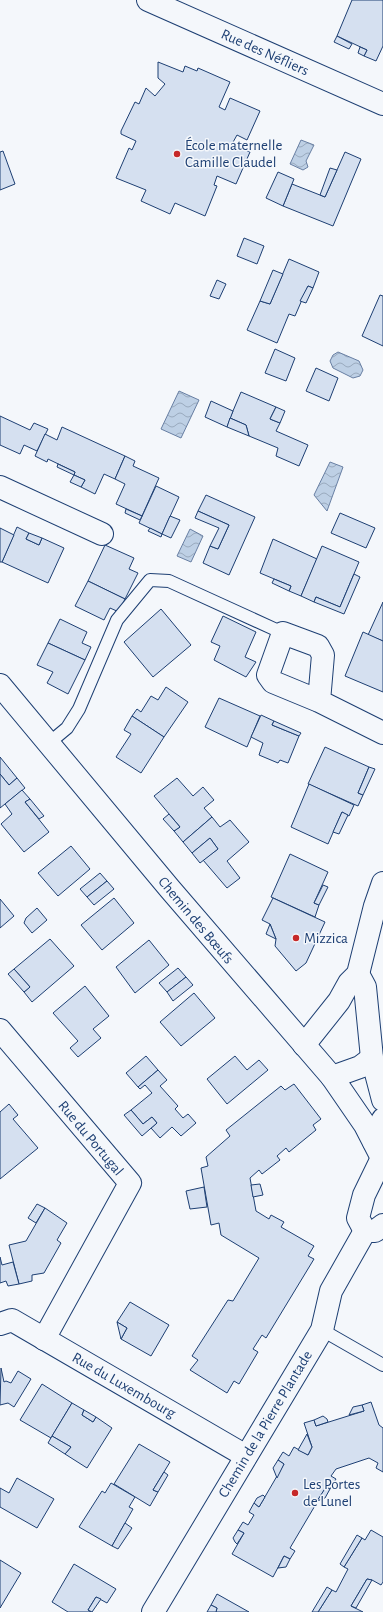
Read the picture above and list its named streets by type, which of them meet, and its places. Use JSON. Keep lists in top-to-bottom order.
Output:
{
  "streets": {
    "street": [
      "Rue des Néfliers",
      "Chemin des Bœufs",
      "Rue du Portugal",
      "Rue du Luxembourg",
      "Chemin de la Pierre Plantade"
    ]
  },
  "crossings": [
    ["Chemin des Bœufs", "Chemin de la Pierre Plantade"],
    ["Rue du Portugal", "Rue du Luxembourg"],
    ["Rue du Luxembourg", "Chemin de la Pierre Plantade"]
  ],
  "places": ["École maternelle Camille Claudel", "Mizzica", "Les Portes de Lunel"]
}
